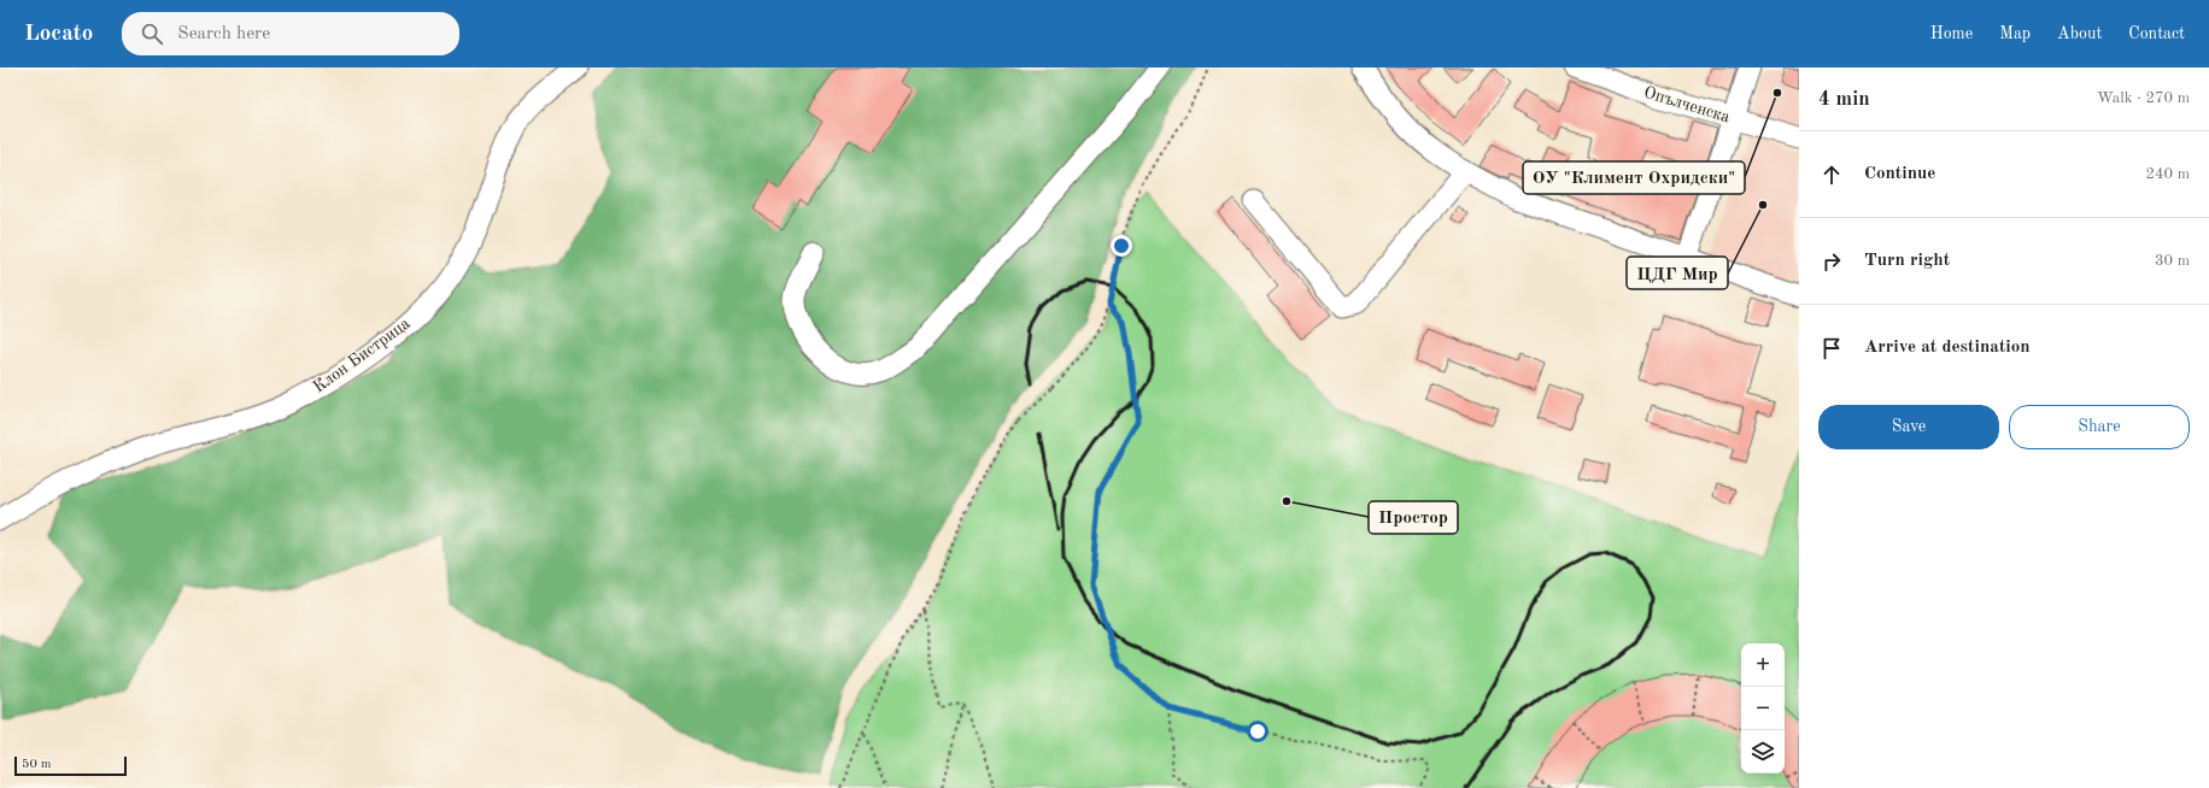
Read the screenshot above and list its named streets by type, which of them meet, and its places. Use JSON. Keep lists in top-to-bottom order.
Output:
{
  "streets": {
    "street": ["Опълченска", "Клон Бистрица"]
  },
  "places": ["ОУ \"Климент Охридски\"", "ЦДГ Мир", "Простор"],
  "scale_bar": "50 m",
  "page": {
    "header": "Locato",
    "search": "Search here",
    "nav": [
      "Home",
      "Map",
      "About",
      "Contact"
    ],
    "heading": ["4 min", "Walk · 270 m"],
    "list": [
      ["Continue", "240 m"],
      ["Turn right", "30 m"],
      "Arrive at destination"
    ],
    "buttons": ["Save", "Share"],
    "map_buttons": ["+", "−"],
    "scale": "50 m"
  }
}
